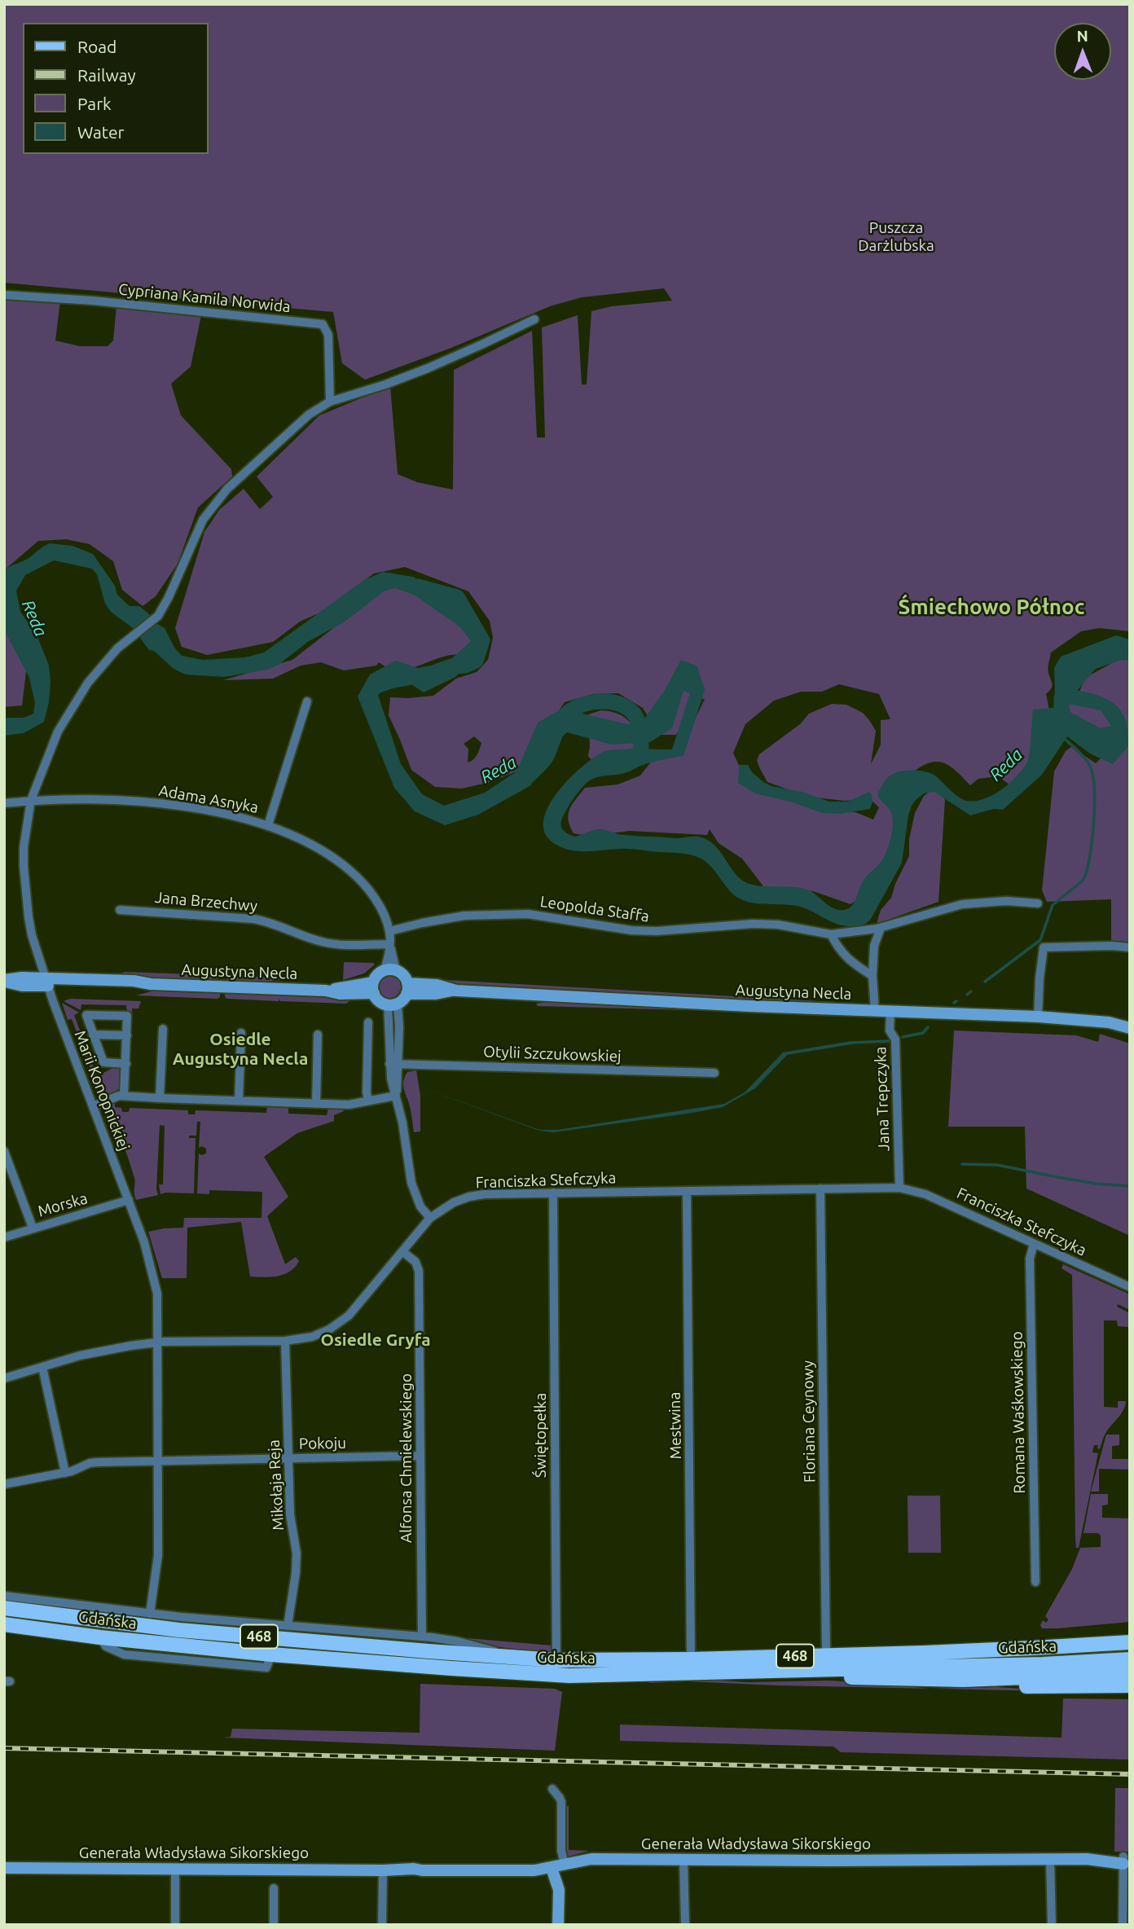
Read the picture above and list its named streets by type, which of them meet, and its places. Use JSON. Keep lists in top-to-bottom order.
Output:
{
  "streets": {
    "main road": ["Gdańska", "468"],
    "street": [
      "Cypriana Kamila Norwida",
      "Adama Asnyka",
      "Jana Brzechwy",
      "Leopolda Staffa",
      "Augustyna Necla",
      "Otylii Szczukowskiej",
      "Marii Konopnickiej",
      "Jana Trepczyka",
      "Franciszka Stefczyka",
      "Morska",
      "Romana Waśkowskiego",
      "Floriana Ceynowy",
      "Mestwina",
      "Świętopełka",
      "Pokoju",
      "Alfonsa Chmielewskiego",
      "Mikołaja Reja",
      "Generała Władysława Sikorskiego"
    ]
  },
  "crossings": [
    ["Cypriana Kamila Norwida", "Marii Konopnickiej"],
    ["Adama Asnyka", "Jana Brzechwy"],
    ["Adama Asnyka", "Leopolda Staffa"],
    ["Adama Asnyka", "Augustyna Necla"],
    ["Adama Asnyka", "Marii Konopnickiej"],
    ["Augustyna Necla", "Marii Konopnickiej"],
    ["Augustyna Necla", "Jana Trepczyka"],
    ["Marii Konopnickiej", "Franciszka Stefczyka"],
    ["Marii Konopnickiej", "Morska"],
    ["Marii Konopnickiej", "Pokoju"],
    ["Marii Konopnickiej", "Gdańska"],
    ["Jana Trepczyka", "Franciszka Stefczyka"],
    ["Franciszka Stefczyka", "Romana Waśkowskiego"],
    ["Franciszka Stefczyka", "Floriana Ceynowy"],
    ["Franciszka Stefczyka", "Mestwina"],
    ["Franciszka Stefczyka", "Świętopełka"],
    ["Franciszka Stefczyka", "Alfonsa Chmielewskiego"],
    ["Franciszka Stefczyka", "Mikołaja Reja"],
    ["Floriana Ceynowy", "Gdańska"],
    ["Mestwina", "Gdańska"],
    ["Świętopełka", "Gdańska"],
    ["Pokoju", "Alfonsa Chmielewskiego"],
    ["Pokoju", "Mikołaja Reja"],
    ["Alfonsa Chmielewskiego", "Gdańska"],
    ["Mikołaja Reja", "Gdańska"]
  ],
  "districts": ["Śmiechowo Północ", "Osiedle Augustyna Necla", "Osiedle Gryfa"],
  "water": ["Reda"],
  "parks": ["Puszcza Darżlubska"],
  "legend": [
    "Road",
    "Railway",
    "Park",
    "Water"
  ],
  "north": "top"
}
